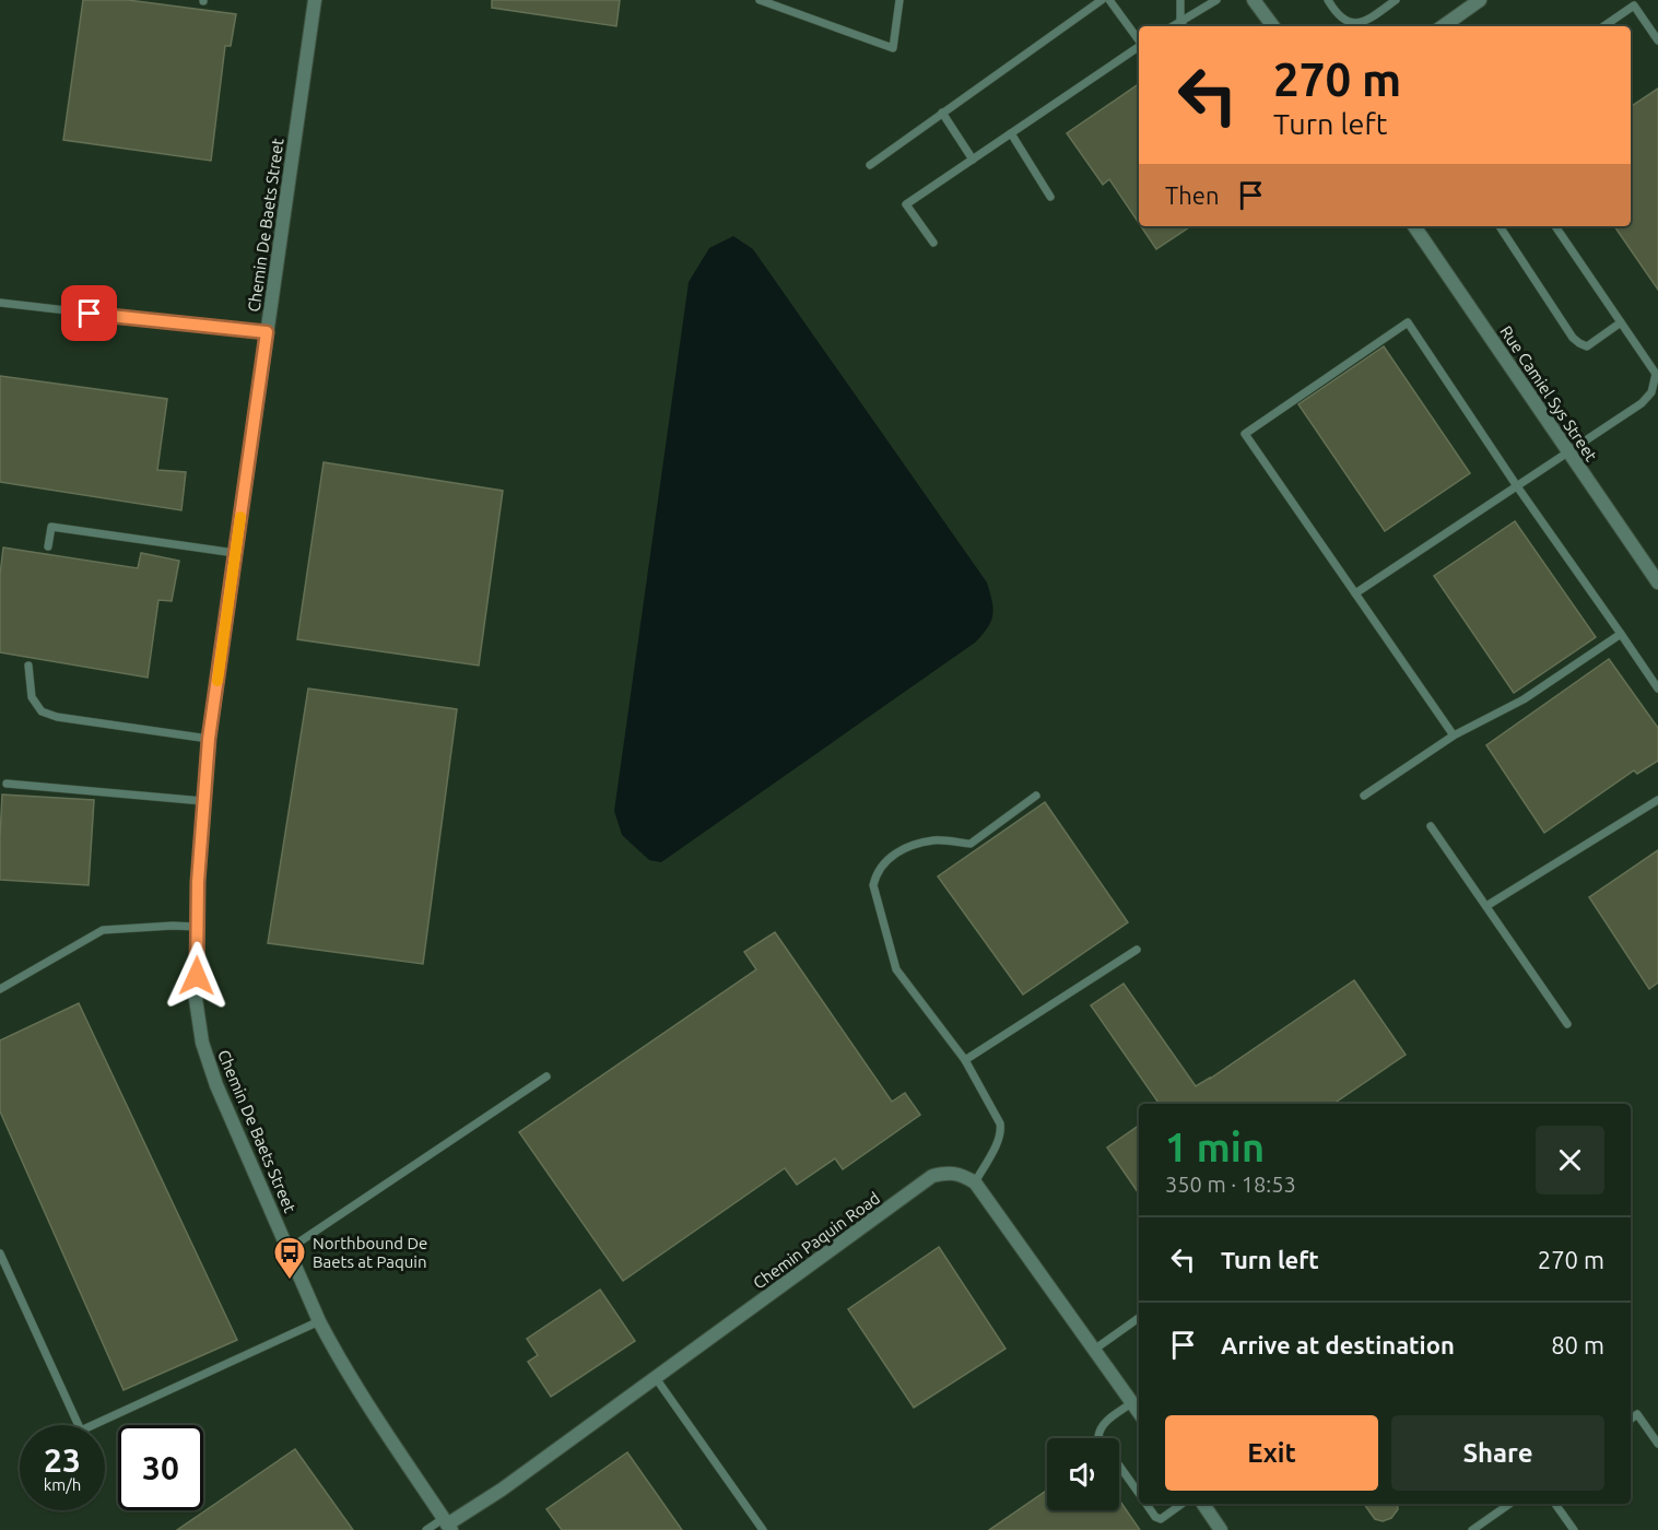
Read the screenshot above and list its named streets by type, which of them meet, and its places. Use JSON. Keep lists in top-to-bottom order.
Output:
{
  "streets": {
    "street": ["Chemin De Baets Street", "Rue Camiel Sys Street", "Chemin Paquin Road"]
  },
  "crossings": [
    ["Chemin De Baets Street", "Chemin Paquin Road"]
  ],
  "places": {
    "bus stop": ["Northbound De Baets at Paquin"]
  },
  "page": {
    "turn": ["270 m", "Turn left"],
    "then": "Then",
    "heading": ["1 min", "350 m · 18:53"],
    "list": [
      {
        "name": "Turn left",
        "value": "270 m"
      },
      {
        "name": "Arrive at destination",
        "value": "80 m"
      }
    ],
    "buttons": ["Exit", "Share"],
    "speed": "23 km/h",
    "limit": "30"
  }
}
